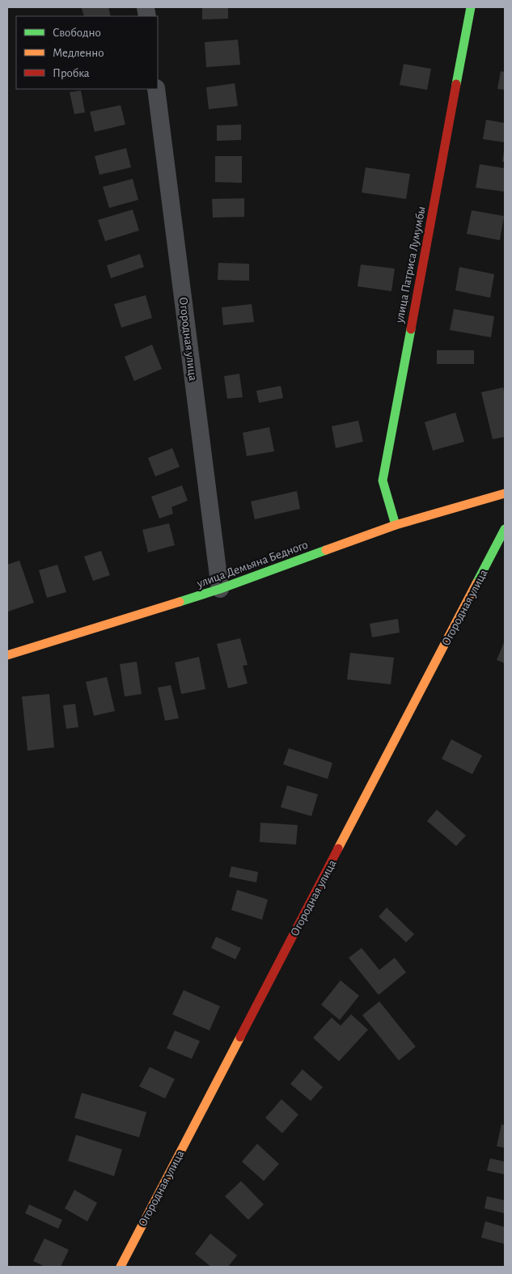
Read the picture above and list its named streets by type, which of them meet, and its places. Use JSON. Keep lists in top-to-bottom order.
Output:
{
  "streets": {
    "street": ["улица Патриса Лумумбы", "Огородная улица", "улица Демьяна Бедного"]
  },
  "crossings": [
    ["улица Патриса Лумумбы", "улица Демьяна Бедного"],
    ["Огородная улица", "улица Демьяна Бедного"]
  ],
  "legend": ["Свободно", "Медленно", "Пробка"]
}
